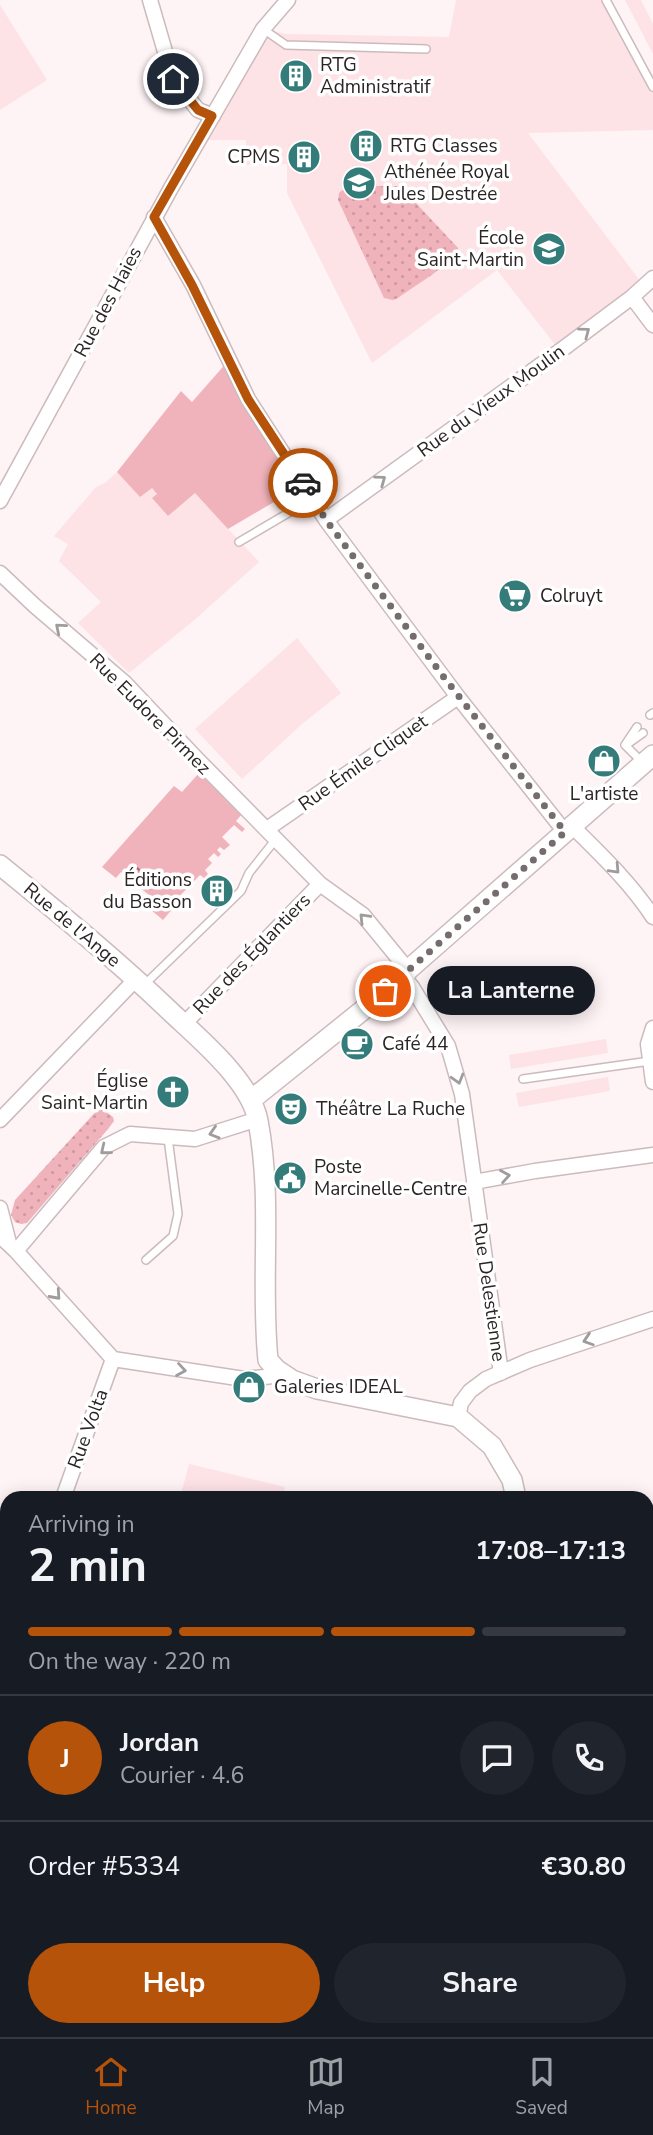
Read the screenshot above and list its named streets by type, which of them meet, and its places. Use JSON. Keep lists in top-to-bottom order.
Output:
{
  "streets": {
    "main road": ["Rue de l'Ange"],
    "street": [
      "Rue des Haies",
      "Rue du Vieux Moulin",
      "Rue Eudore Pirmez",
      "Rue Émile Cliquet",
      "Rue des Églantiers",
      "Rue Delestienne",
      "Rue Volta"
    ]
  },
  "crossings": [
    ["Rue Eudore Pirmez", "Rue Émile Cliquet"],
    ["Rue Eudore Pirmez", "Rue des Églantiers"],
    ["Rue Eudore Pirmez", "Rue Delestienne"],
    ["Rue de l'Ange", "Rue des Églantiers"],
    ["Rue des Églantiers", "Rue Delestienne"]
  ],
  "one_way": ["Rue du Vieux Moulin", "Rue Eudore Pirmez"],
  "places": {
    "building": [
      "RTG Administratif",
      "RTG Classes",
      "CPMS",
      "Éditions du Basson"
    ],
    "school or university": ["Athénée Royal Jules Destrée", "École Saint-Martin"],
    "supermarket": ["Colruyt"],
    "shop": ["L'artiste", "Galeries IDEAL"],
    "other": ["La Lanterne"],
    "cafe": ["Café 44"],
    "church": ["Église Saint-Martin"],
    "theatre": ["Théâtre La Ruche"],
    "public building": ["Poste Marcinelle-Centre"]
  },
  "page": {
    "bubble": "La Lanterne",
    "heading": ["2 min", "Arriving in", "17:08–17:13"],
    "panel": [
      "Jordan",
      "Courier · 4.6",
      "Order #5334",
      "€30.80"
    ],
    "bar": "On the way · 220 m",
    "round": "J",
    "buttons": ["Help", "Share"],
    "tabs": ["Home", "Map", "Saved"]
  }
}
